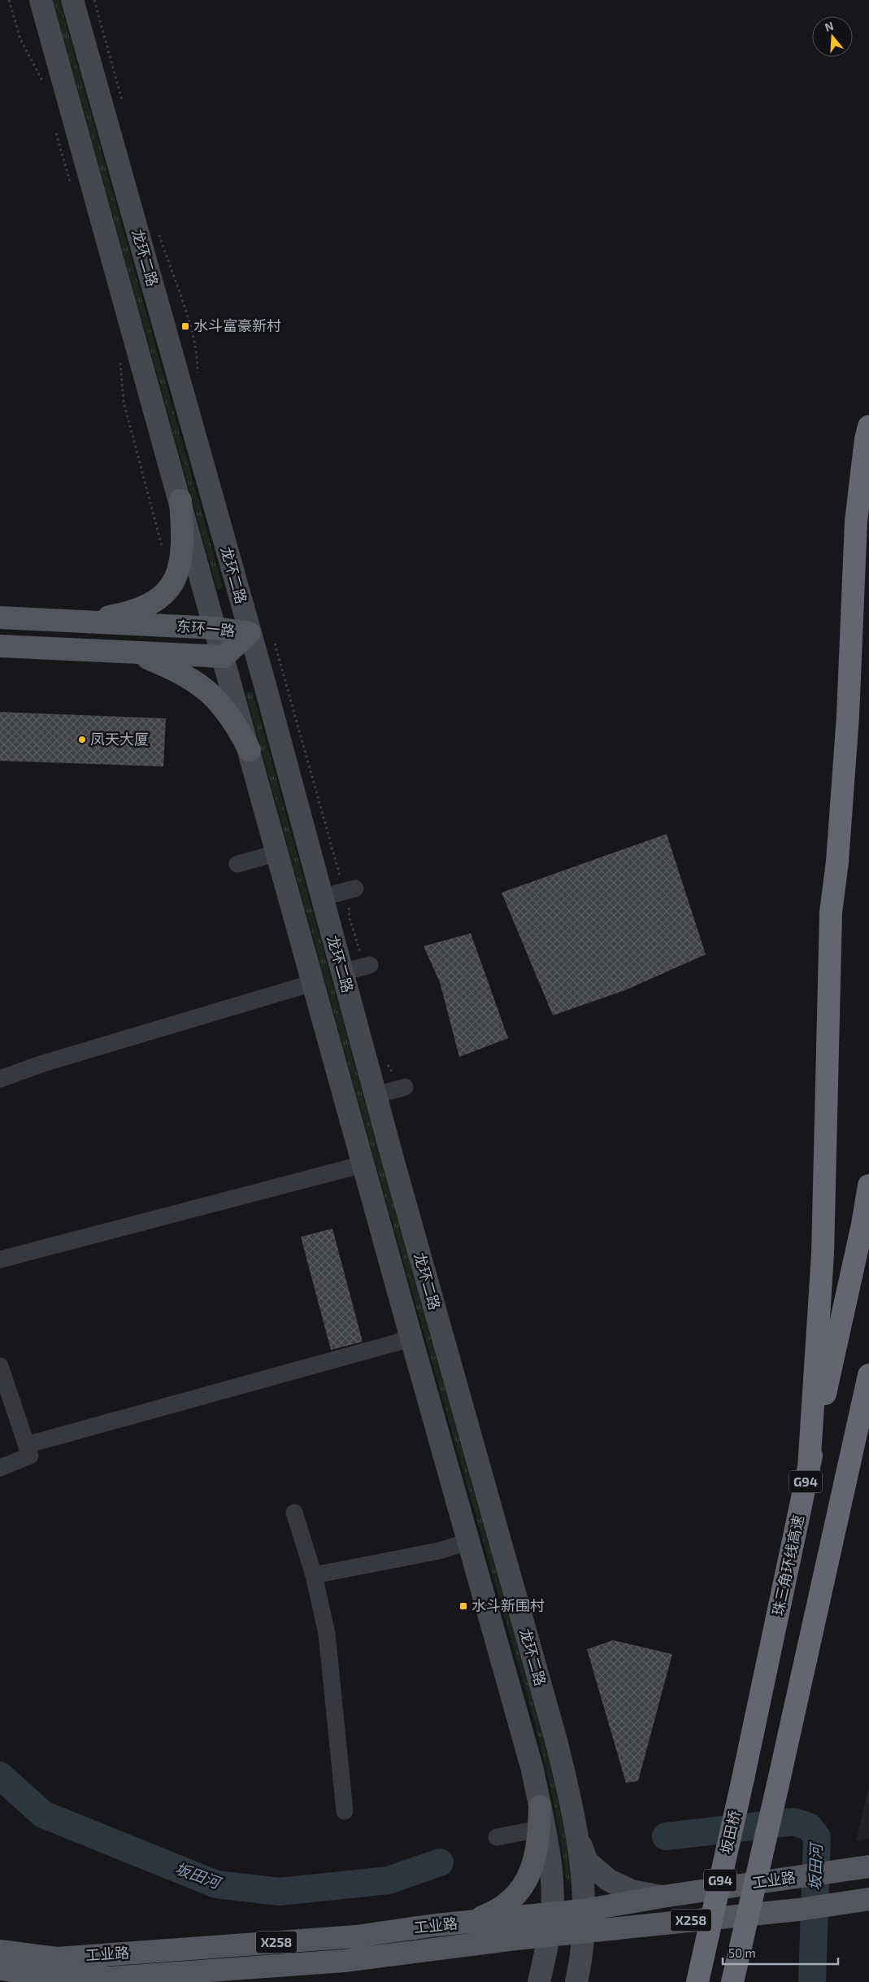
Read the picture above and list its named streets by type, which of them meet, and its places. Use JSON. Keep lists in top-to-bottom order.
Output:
{
  "streets": {
    "highway": ["G94", "珠三角环线高速", "坂田桥"],
    "main road": [
      "龙环二路",
      "东环一路",
      "工业路",
      "X258"
    ]
  },
  "crossings": [
    ["龙环二路", "东环一路"],
    ["龙环二路", "工业路"],
    ["珠三角环线高速", "坂田桥"]
  ],
  "water": ["坂田河"],
  "places": {
    "transit": ["水斗富豪新村", "水斗新围村"],
    "other": ["凤天大厦"]
  },
  "scale_bar": "50 m",
  "north": "top"
}
